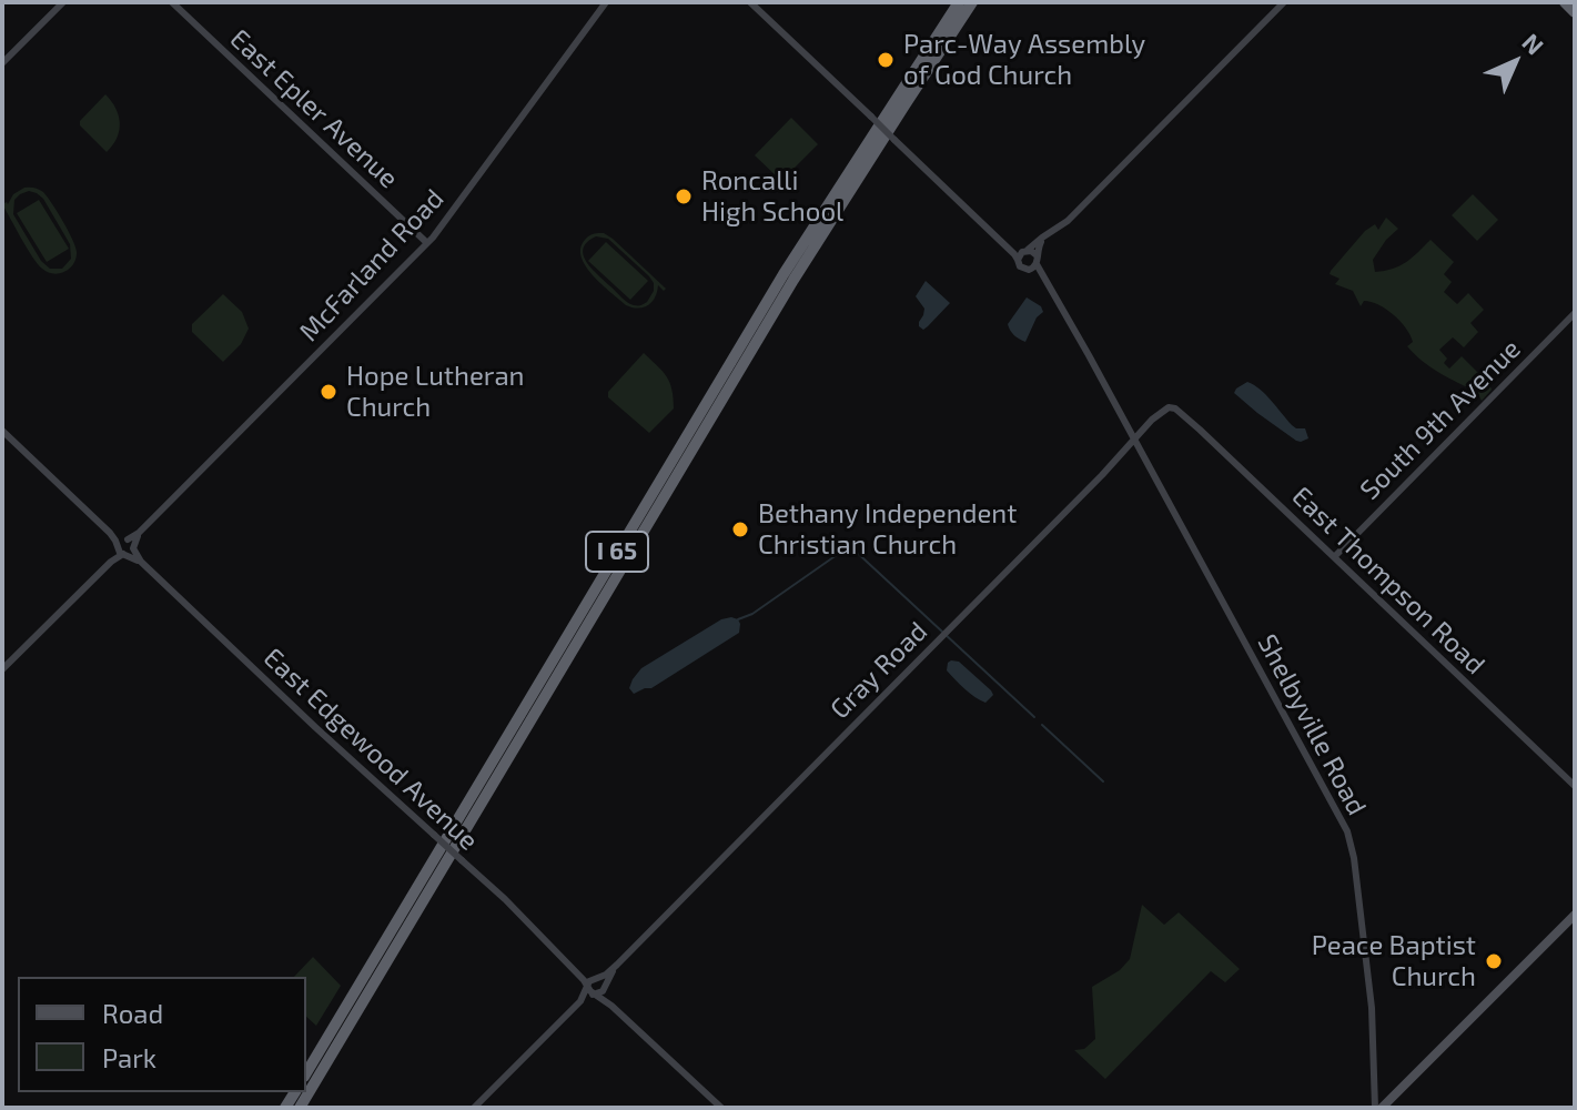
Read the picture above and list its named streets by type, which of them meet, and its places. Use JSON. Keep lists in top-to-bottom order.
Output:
{
  "streets": {
    "highway": ["I 65"],
    "main road": [
      "East Epler Avenue",
      "McFarland Road",
      "South 9th Avenue",
      "East Thompson Road",
      "Gray Road",
      "Shelbyville Road",
      "East Edgewood Avenue"
    ]
  },
  "crossings": [
    ["East Epler Avenue", "McFarland Road"],
    ["McFarland Road", "East Edgewood Avenue"],
    ["South 9th Avenue", "East Thompson Road"],
    ["East Thompson Road", "Gray Road"],
    ["Gray Road", "Shelbyville Road"],
    ["Gray Road", "East Edgewood Avenue"]
  ],
  "places": [
    "Parc-Way Assembly of God Church",
    "Roncalli High School",
    "Hope Lutheran Church",
    "Bethany Independent Christian Church",
    "Peace Baptist Church"
  ],
  "legend": ["Road", "Park"],
  "north": "top right"
}
